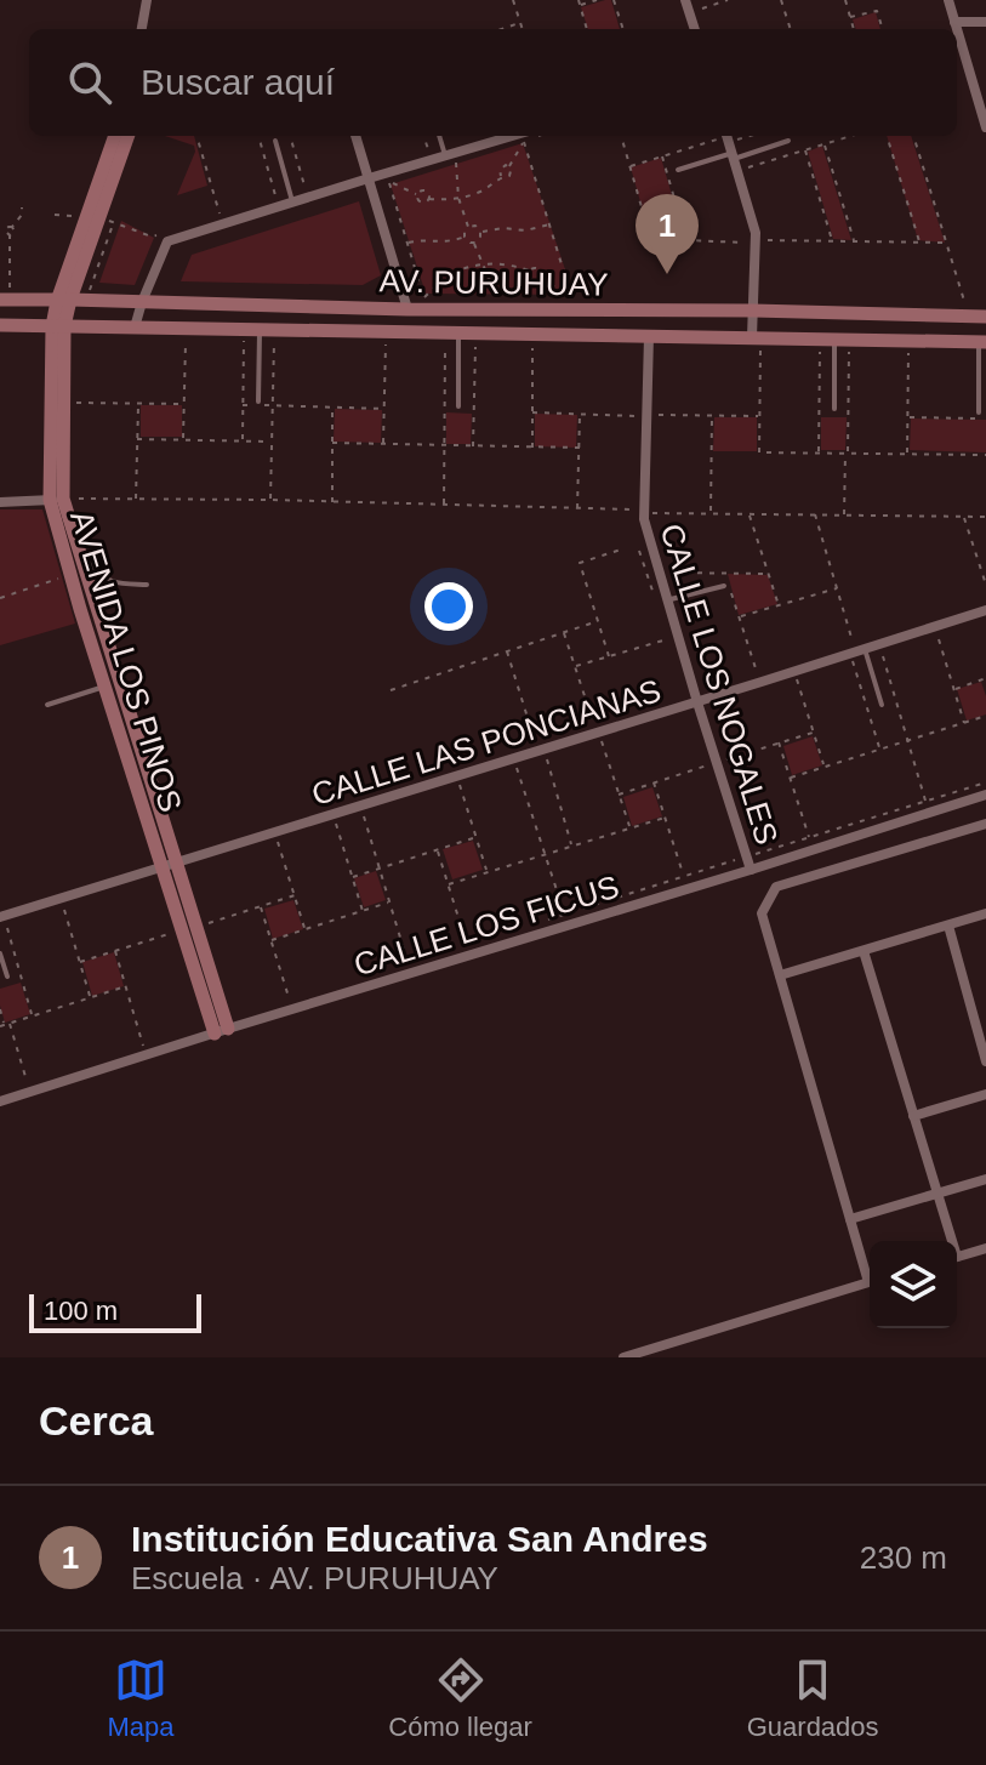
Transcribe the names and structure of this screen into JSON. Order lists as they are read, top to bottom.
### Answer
{
  "streets": {
    "main road": ["AV. PURUHUAY", "AVENIDA LOS PINOS"],
    "street": ["CALLE LOS NOGALES", "CALLE LAS PONCIANAS", "CALLE LOS FICUS"]
  },
  "crossings": [
    ["AV. PURUHUAY", "AVENIDA LOS PINOS"],
    ["AV. PURUHUAY", "CALLE LOS NOGALES"],
    ["AVENIDA LOS PINOS", "CALLE LAS PONCIANAS"],
    ["AVENIDA LOS PINOS", "CALLE LOS FICUS"],
    ["CALLE LOS NOGALES", "CALLE LAS PONCIANAS"],
    ["CALLE LOS NOGALES", "CALLE LOS FICUS"]
  ],
  "scale_bar": "100 m",
  "page": {
    "search": "Buscar aquí",
    "pins": "1",
    "scale": "100 m",
    "heading": "Cerca",
    "list": [
      {
        "mark": "1",
        "name": "Institución Educativa San Andres",
        "note": "Escuela · AV. PURUHUAY",
        "value": "230 m"
      }
    ],
    "nav": ["Mapa", "Cómo llegar", "Guardados"]
  }
}
